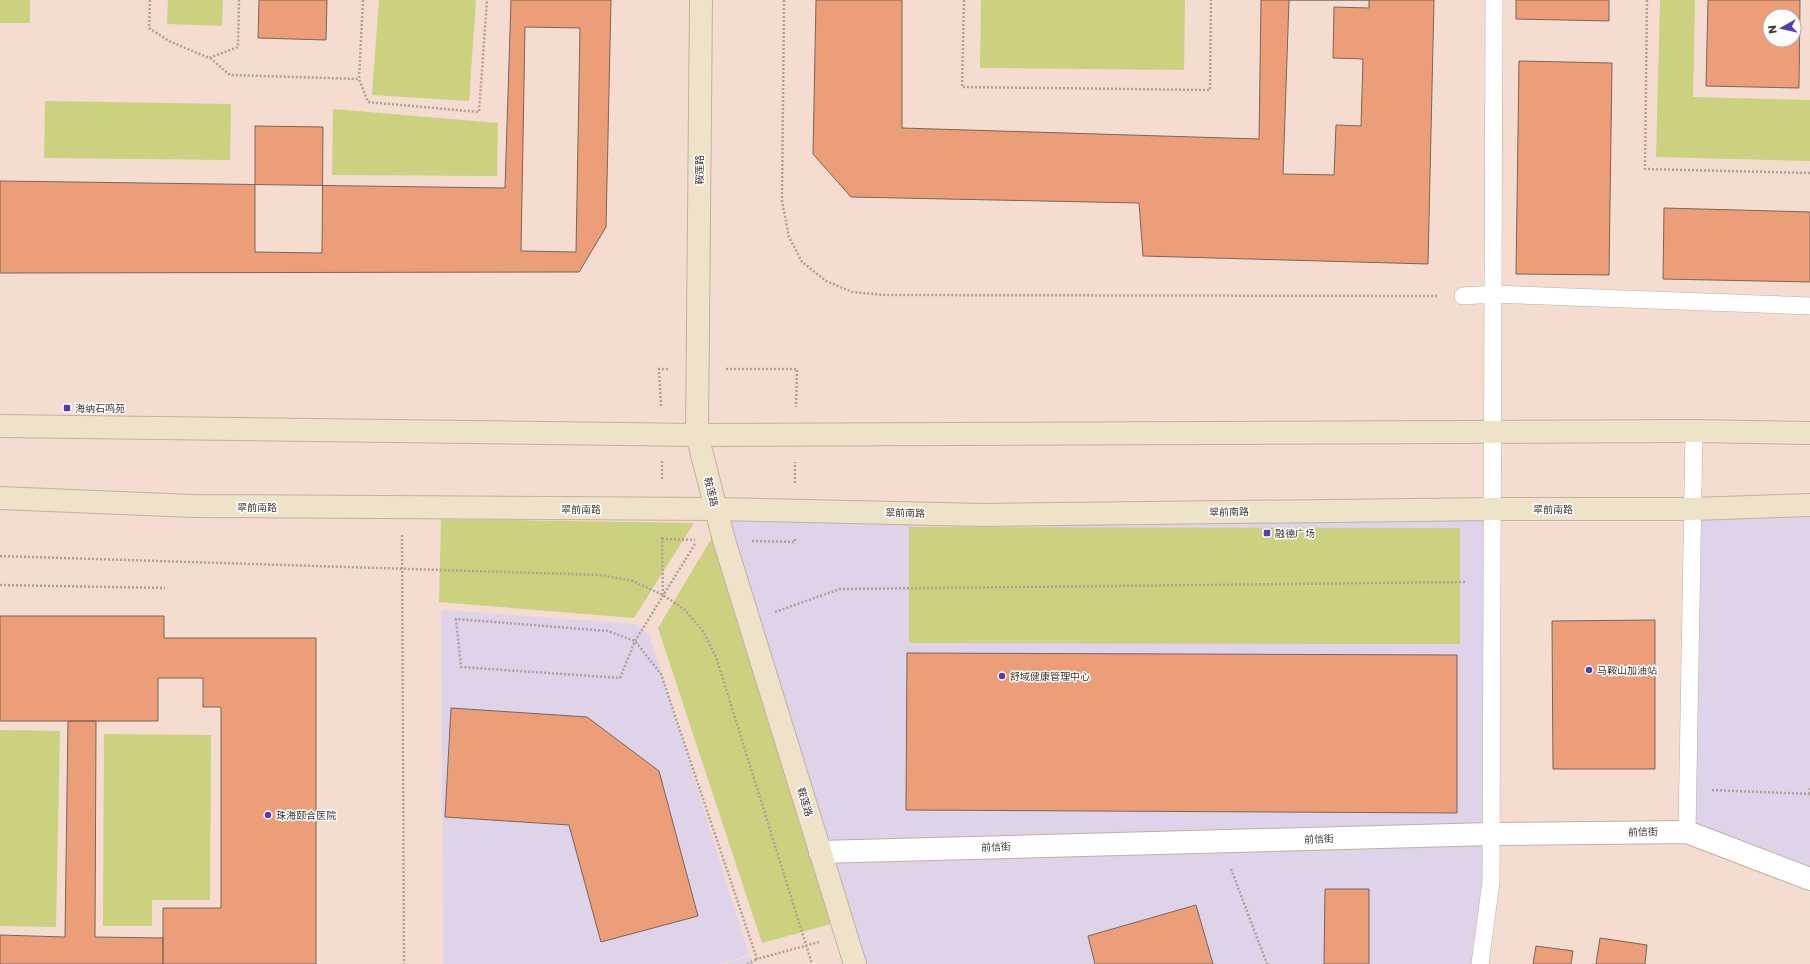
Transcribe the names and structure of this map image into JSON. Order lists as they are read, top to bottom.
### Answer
{
  "streets": {
    "main road": ["鞍莲路", "翠前南路"],
    "street": ["前信街"]
  },
  "crossings": [
    ["鞍莲路", "翠前南路"],
    ["鞍莲路", "前信街"]
  ],
  "places": {
    "transit": ["海纳石鸣苑", "融德广场"],
    "other": ["马鞍山加油站", "舒域健康管理中心", "珠海颐合医院"]
  },
  "north": "left"
}
